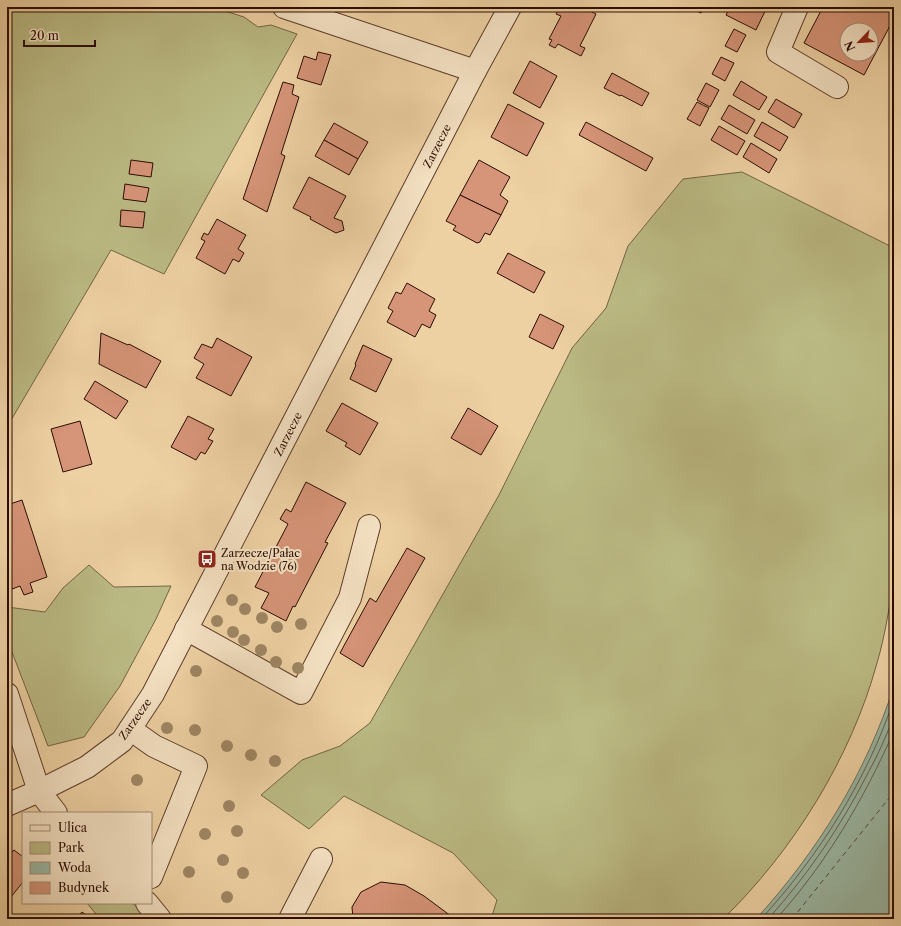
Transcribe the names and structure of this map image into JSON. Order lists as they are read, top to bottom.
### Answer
{
  "streets": {
    "street": ["Zarzecze"]
  },
  "places": {
    "bus stop": ["Zarzecze/Pałac na Wodzie (76)"]
  },
  "legend": [
    "Ulica",
    "Park",
    "Woda",
    "Budynek"
  ],
  "scale_bar": "20 m",
  "north": "bottom left"
}
